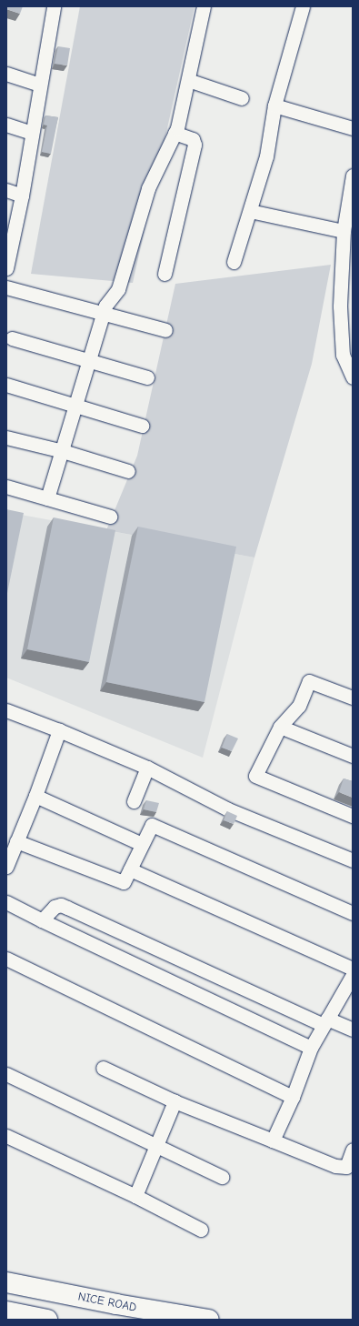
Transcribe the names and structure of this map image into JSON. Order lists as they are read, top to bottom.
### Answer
{
  "streets": {
    "highway": ["NICE ROAD"]
  }
}
